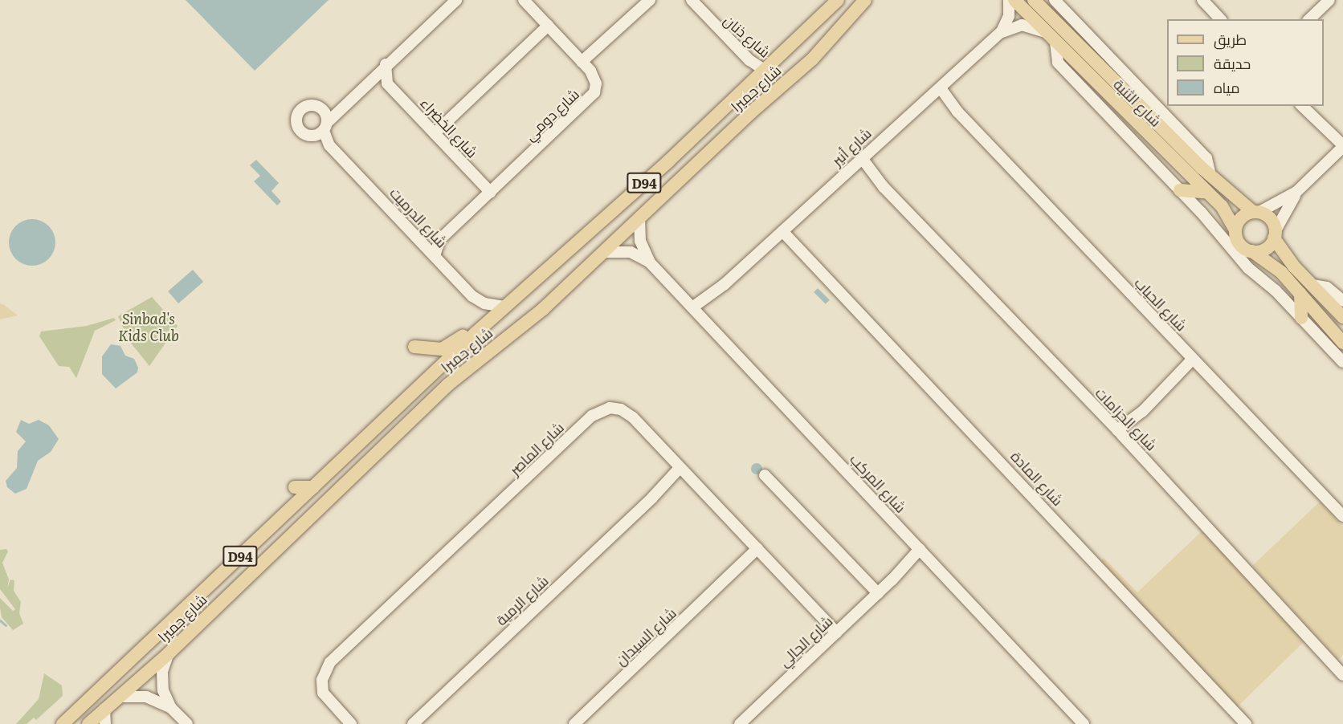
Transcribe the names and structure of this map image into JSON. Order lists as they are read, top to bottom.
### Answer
{
  "streets": {
    "main road": ["شارع جميرا", "شارع الثنية", "D94"],
    "street": [
      "شارع ذنان",
      "شارع دومي",
      "شارع الخضراء",
      "شارع أنير",
      "شارع الدرميت",
      "شارع الحياب",
      "شارع الحزامات",
      "شارع الماصر",
      "شارع المادة",
      "شارع المركب",
      "شارع الرمية",
      "شارع السيدان",
      "شارع الجالي"
    ]
  },
  "crossings": [
    ["شارع ذنان", "شارع جميرا"],
    ["شارع جميرا", "شارع الدرميت"],
    ["شارع جميرا", "شارع المركب"],
    ["شارع الثنية", "شارع أنير"],
    ["شارع دومي", "شارع الخضراء"],
    ["شارع دومي", "شارع الدرميت"],
    ["شارع أنير", "شارع الحياب"],
    ["شارع أنير", "شارع الحزامات"],
    ["شارع أنير", "شارع المادة"],
    ["شارع أنير", "شارع المركب"],
    ["شارع الماصر", "شارع الرمية"],
    ["شارع الماصر", "شارع السيدان"],
    ["شارع الماصر", "شارع الجالي"],
    ["شارع المركب", "شارع الجالي"]
  ],
  "parks": ["Sinbad's Kids Club"],
  "legend": ["طريق", "حديقة", "مياه"]
}
